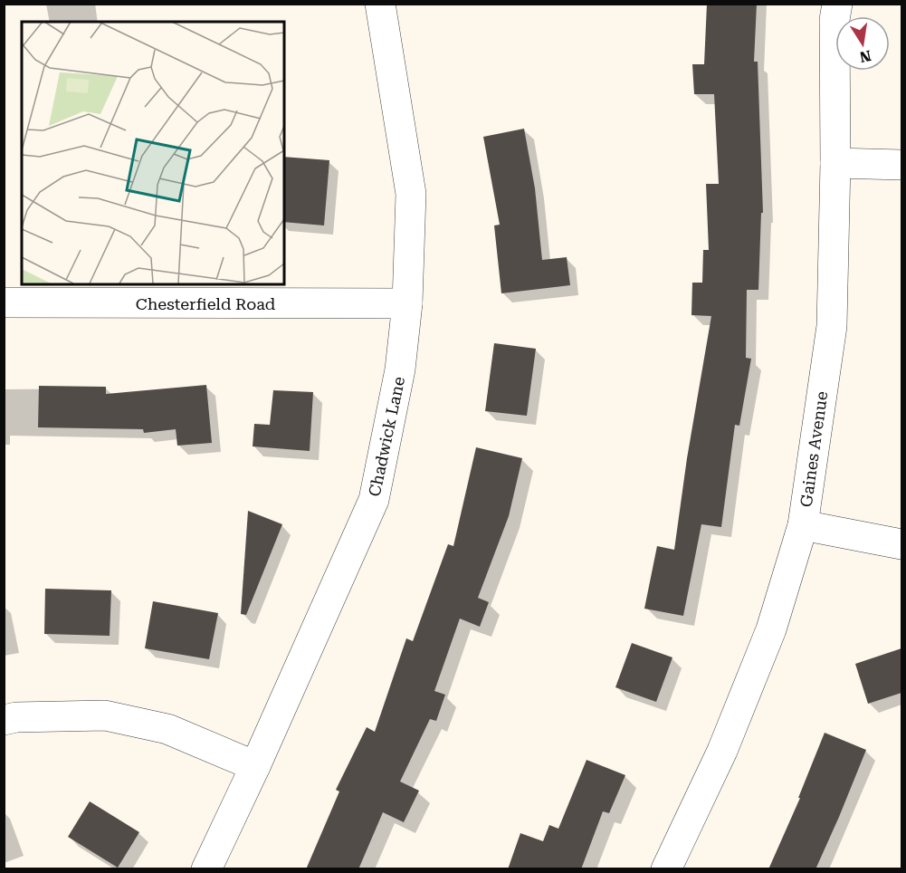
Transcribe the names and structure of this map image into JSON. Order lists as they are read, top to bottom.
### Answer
{
  "streets": {
    "street": ["Chesterfield Road", "Chadwick Lane", "Gaines Avenue"]
  },
  "crossings": [
    ["Chesterfield Road", "Chadwick Lane"]
  ],
  "north": "bottom"
}
